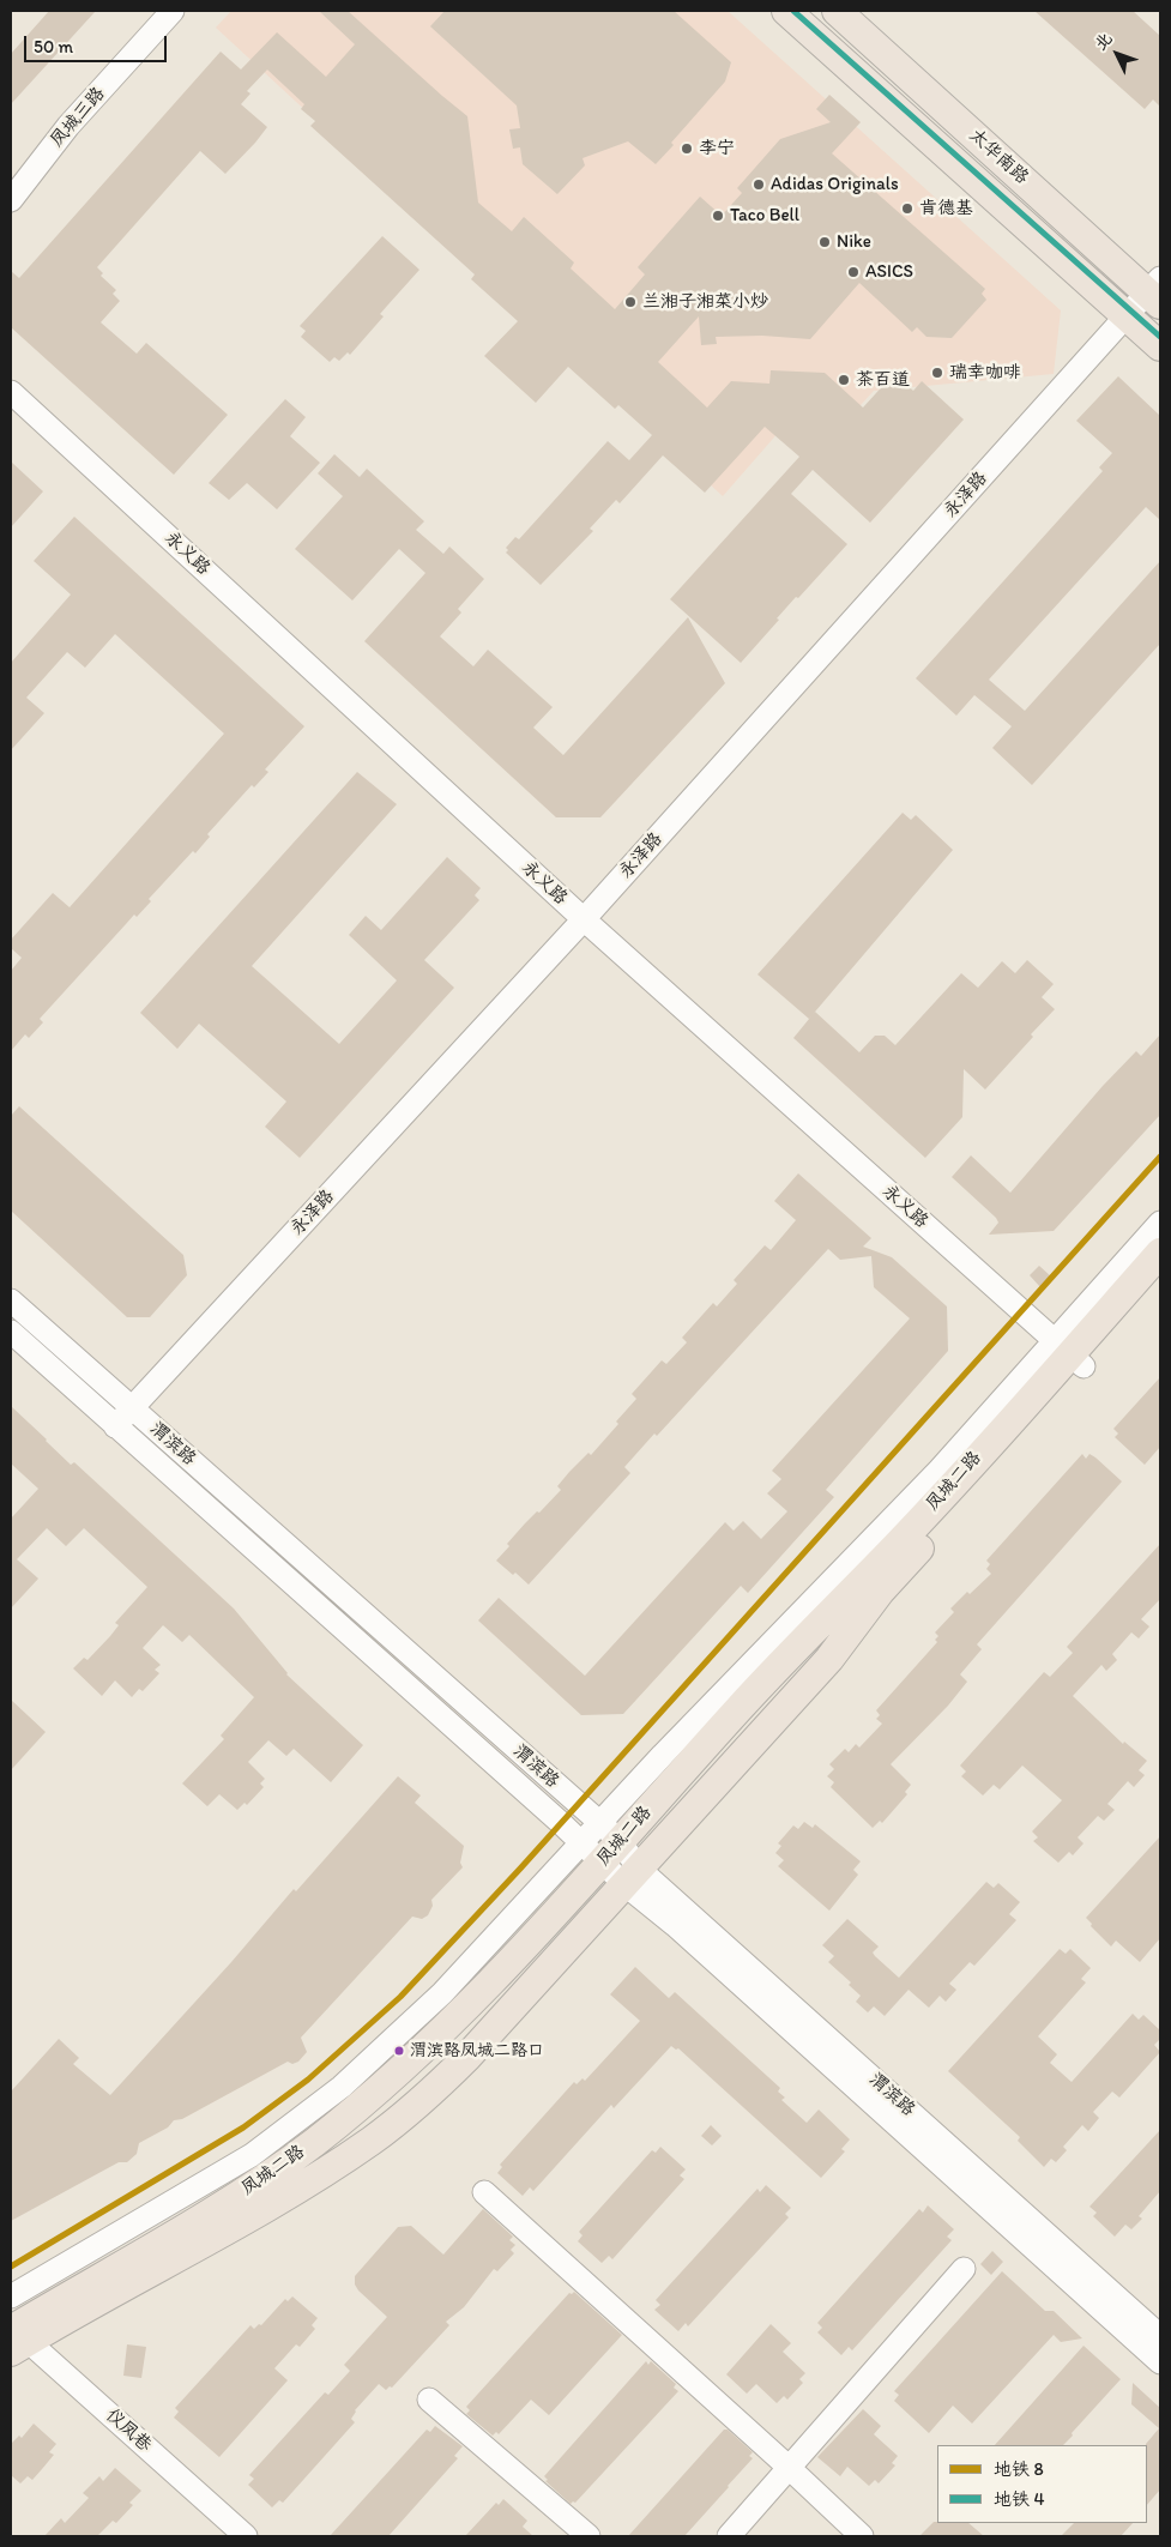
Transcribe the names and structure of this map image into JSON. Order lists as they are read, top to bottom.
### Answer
{
  "streets": {
    "main road": ["太华南路", "凤城二路"],
    "street": [
      "凤城三路",
      "永泽路",
      "永义路",
      "渭滨路",
      "仪凤巷"
    ]
  },
  "crossings": [
    ["太华南路", "永泽路"],
    ["永泽路", "永义路"],
    ["永泽路", "渭滨路"],
    ["永义路", "凤城二路"],
    ["渭滨路", "凤城二路"],
    ["凤城二路", "仪凤巷"]
  ],
  "places": [
    "李宁",
    "Adidas Originals",
    "肯德基",
    "Taco Bell",
    "Nike",
    "ASICS",
    "兰湘子湘菜小炒",
    "瑞幸咖啡",
    "茶百道",
    "渭滨路凤城二路口"
  ],
  "lines": ["metro line 4", "metro line 8"],
  "legend": ["地铁 8", "地铁 4"],
  "scale_bar": "50 m",
  "north": "top left"
}
